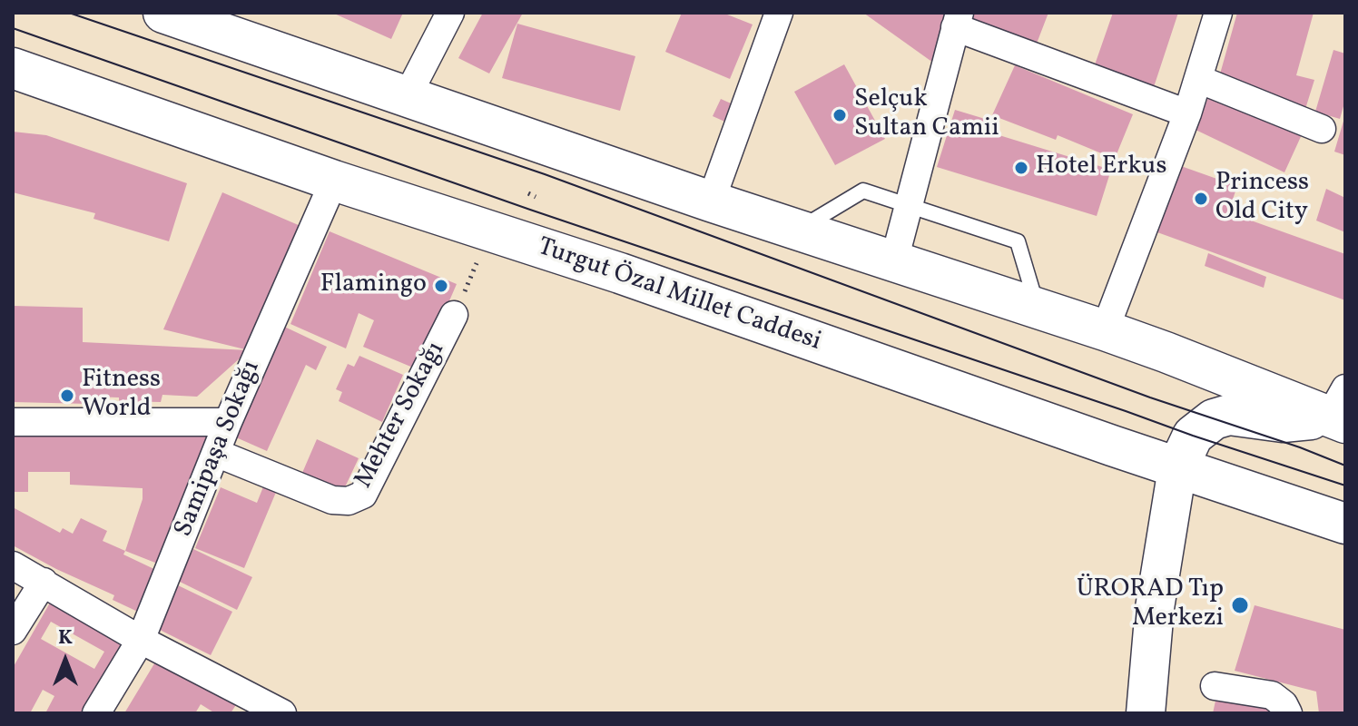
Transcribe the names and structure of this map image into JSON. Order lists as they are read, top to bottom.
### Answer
{
  "streets": {
    "main road": ["Turgut Özal Millet Caddesi"],
    "street": ["Mehter Sokağı", "Samipaşa Sokağı"]
  },
  "crossings": [
    ["Turgut Özal Millet Caddesi", "Samipaşa Sokağı"],
    ["Mehter Sokağı", "Samipaşa Sokağı"]
  ],
  "places": [
    "Selçuk Sultan Camii",
    "Hotel Erkus",
    "Princess Old City",
    "Flamingo",
    "Fitness World",
    "ÜRORAD Tıp Merkezi"
  ],
  "north": "top"
}
